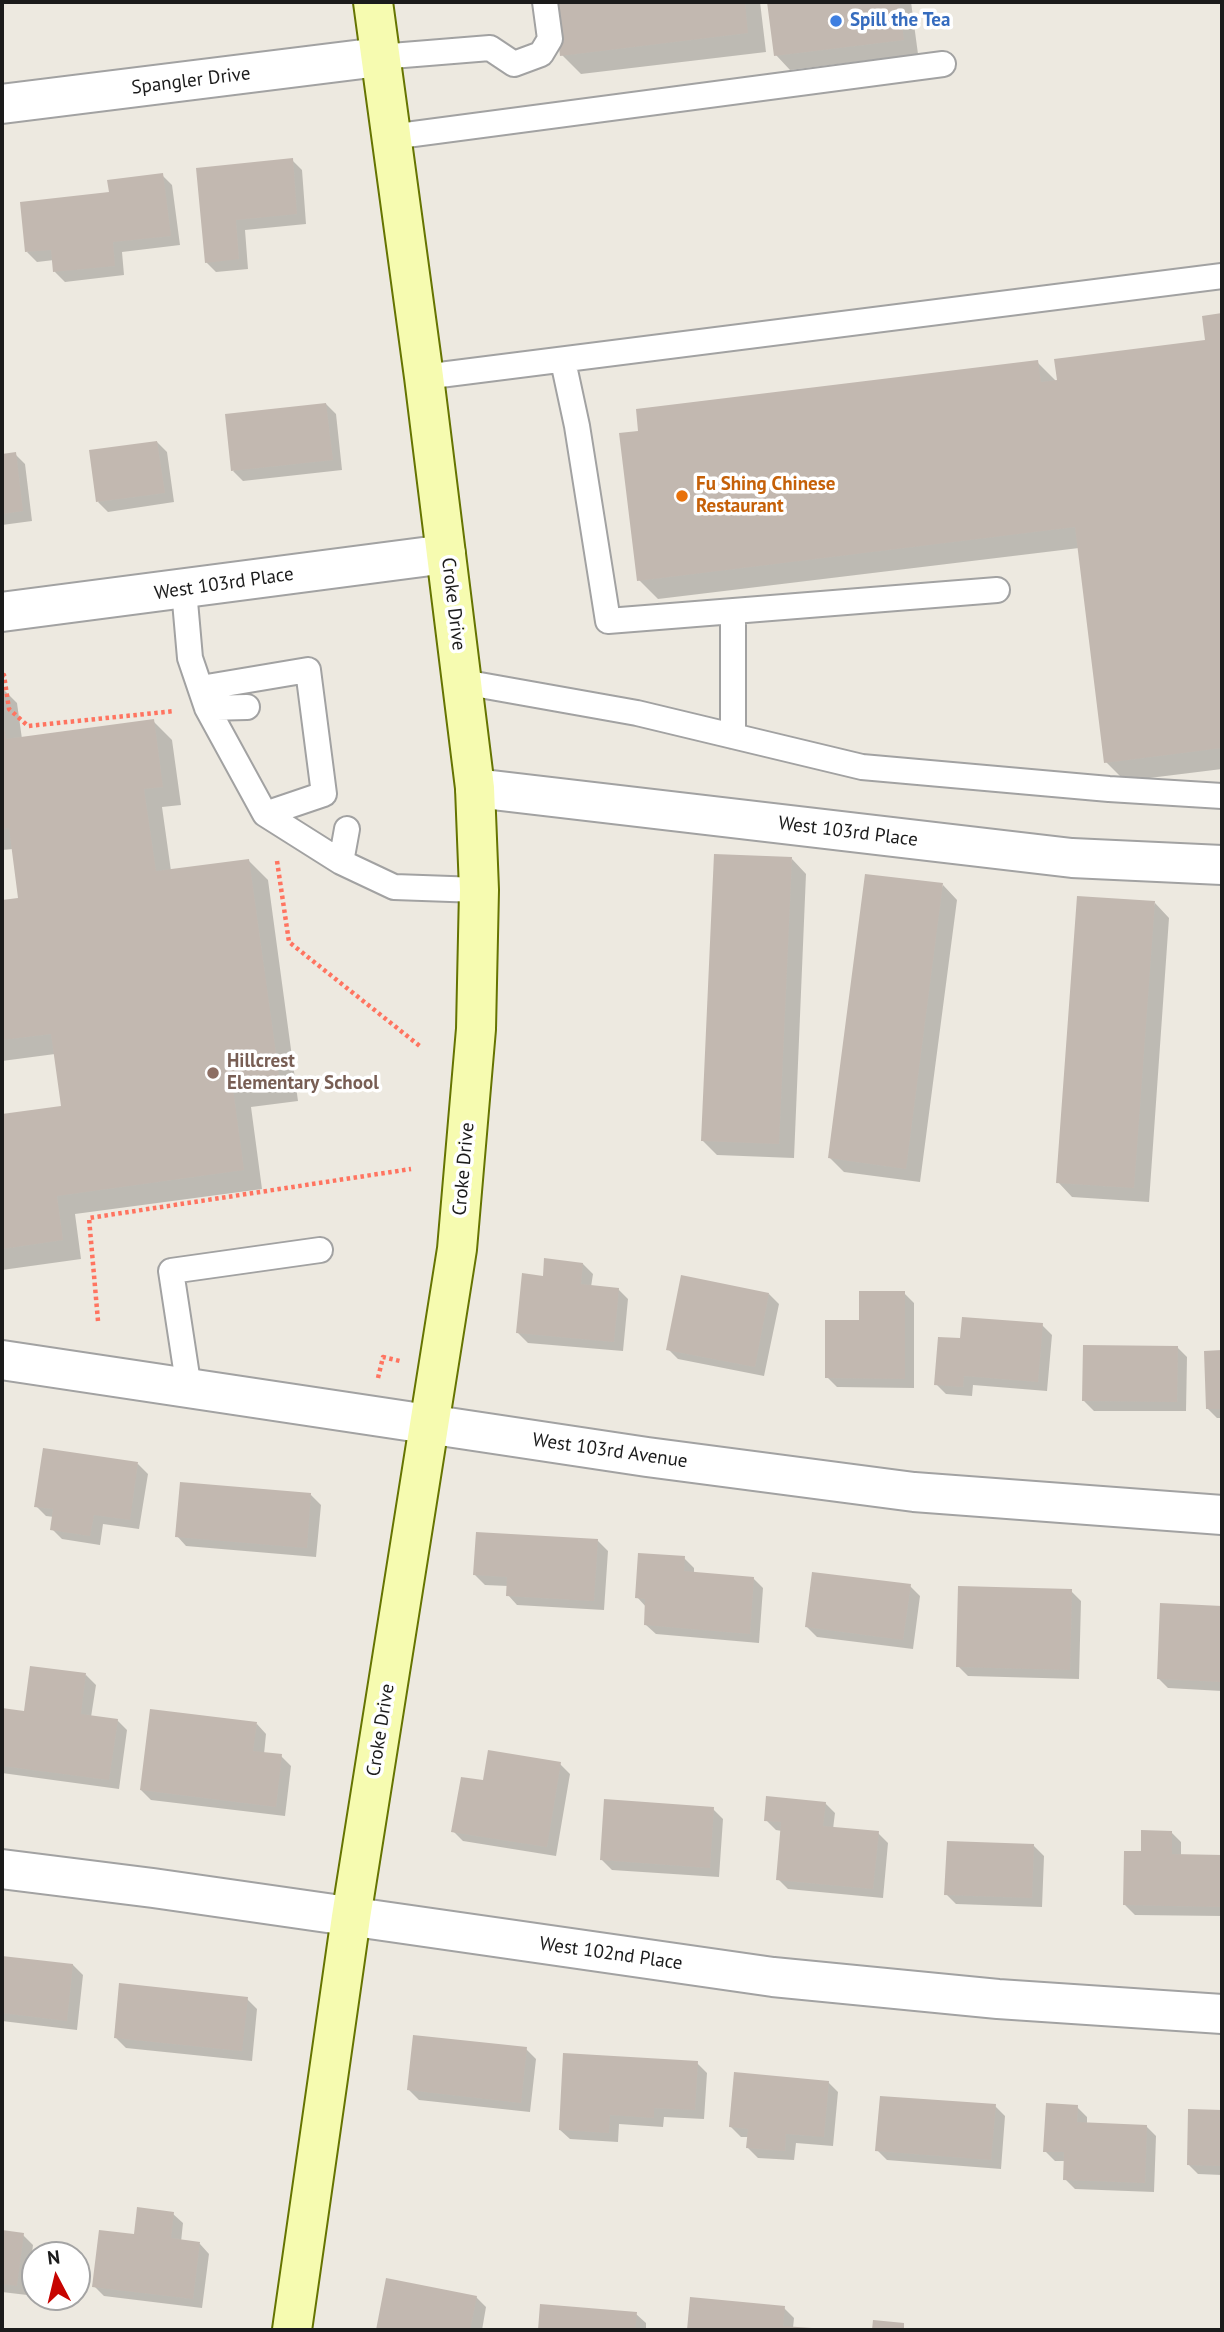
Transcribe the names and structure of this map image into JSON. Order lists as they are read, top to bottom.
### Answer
{
  "streets": {
    "street": [
      "Spangler Drive",
      "West 103rd Place",
      "Croke Drive",
      "West 103rd Avenue",
      "West 102nd Place"
    ]
  },
  "crossings": [
    ["Spangler Drive", "Croke Drive"],
    ["West 103rd Place", "Croke Drive"],
    ["Croke Drive", "West 103rd Avenue"],
    ["Croke Drive", "West 102nd Place"]
  ],
  "places": ["Spill the Tea", "Fu Shing Chinese Restaurant", "Hillcrest Elementary School"],
  "north": "top"
}
